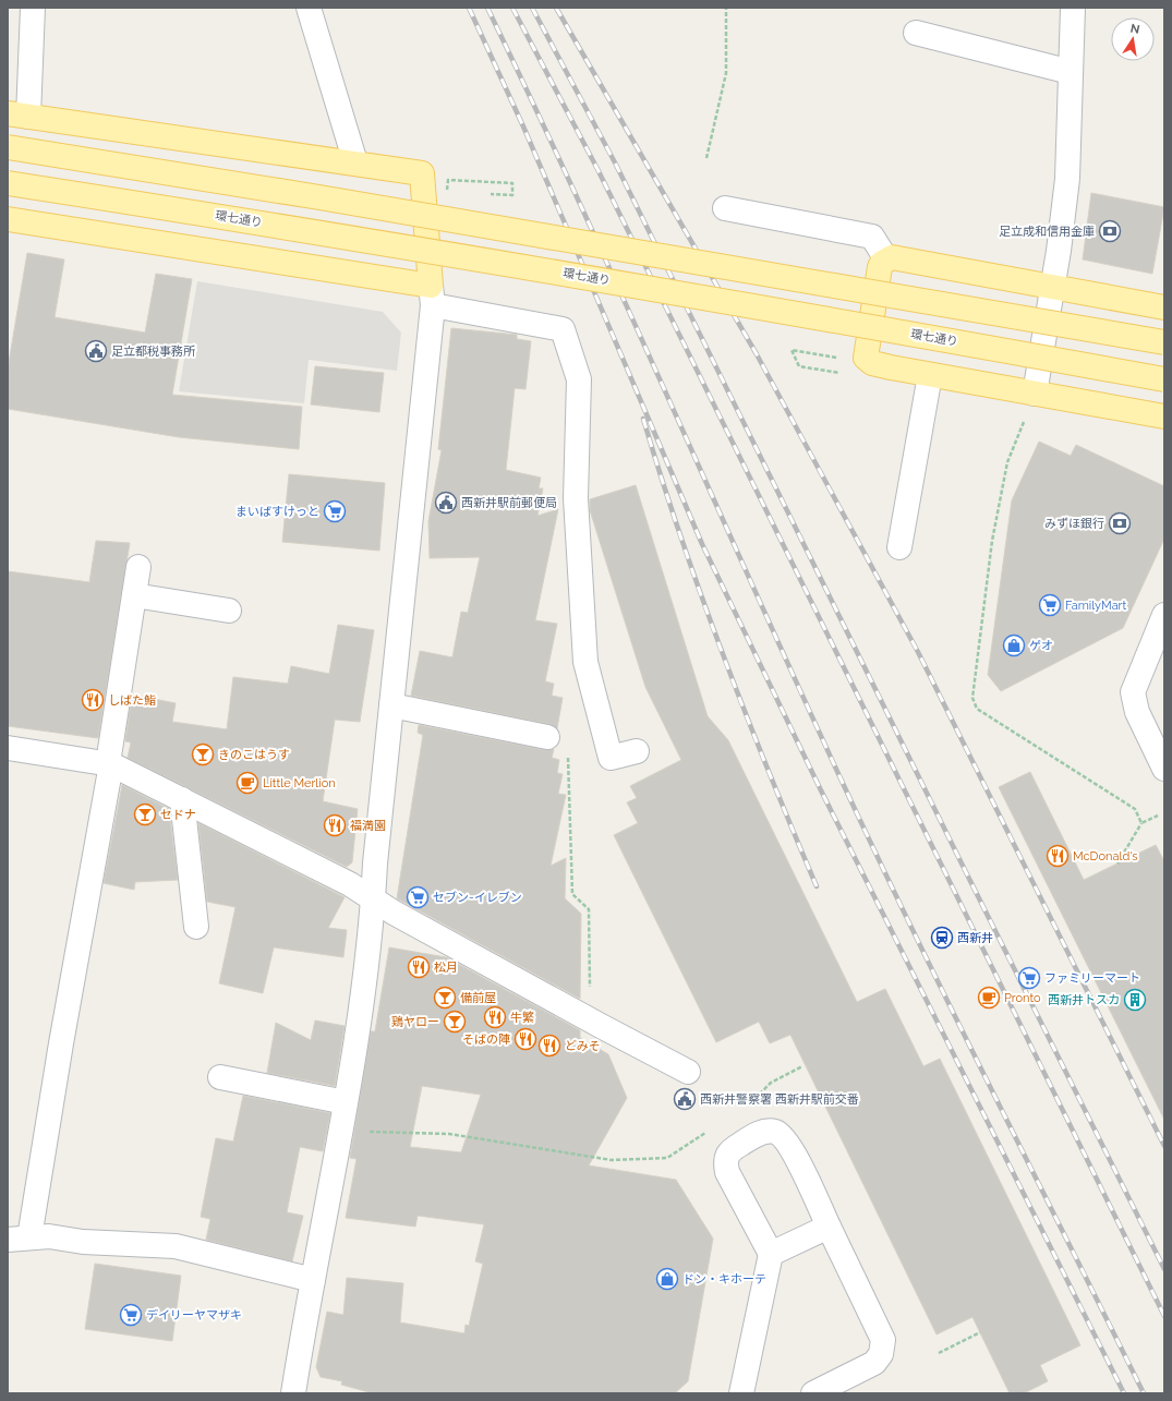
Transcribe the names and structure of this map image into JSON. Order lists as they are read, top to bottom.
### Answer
{
  "streets": {
    "main road": ["環七通り"]
  },
  "places": {
    "bank": ["足立成和信用金庫", "みずほ銀行"],
    "public building": ["足立都税事務所", "西新井駅前郵便局", "西新井警察署 西新井駅前交番"],
    "supermarket": [
      "まいばすけっと",
      "FamilyMart",
      "セブン-イレブン",
      "ファミリーマート",
      "デイリーヤマザキ"
    ],
    "shop": ["ゲオ", "ドン・キホーテ"],
    "restaurant": [
      "しばた鮨",
      "福満園",
      "McDonald's",
      "松月",
      "牛繁",
      "そばの陣",
      "どみそ"
    ],
    "bar": [
      "きのこはうす",
      "セドナ",
      "備前屋",
      "鶏ヤロー"
    ],
    "cafe": ["Little Merlion", "Pronto"],
    "station": ["西新井"],
    "building": ["西新井トスカ"]
  },
  "north": "top"
}
